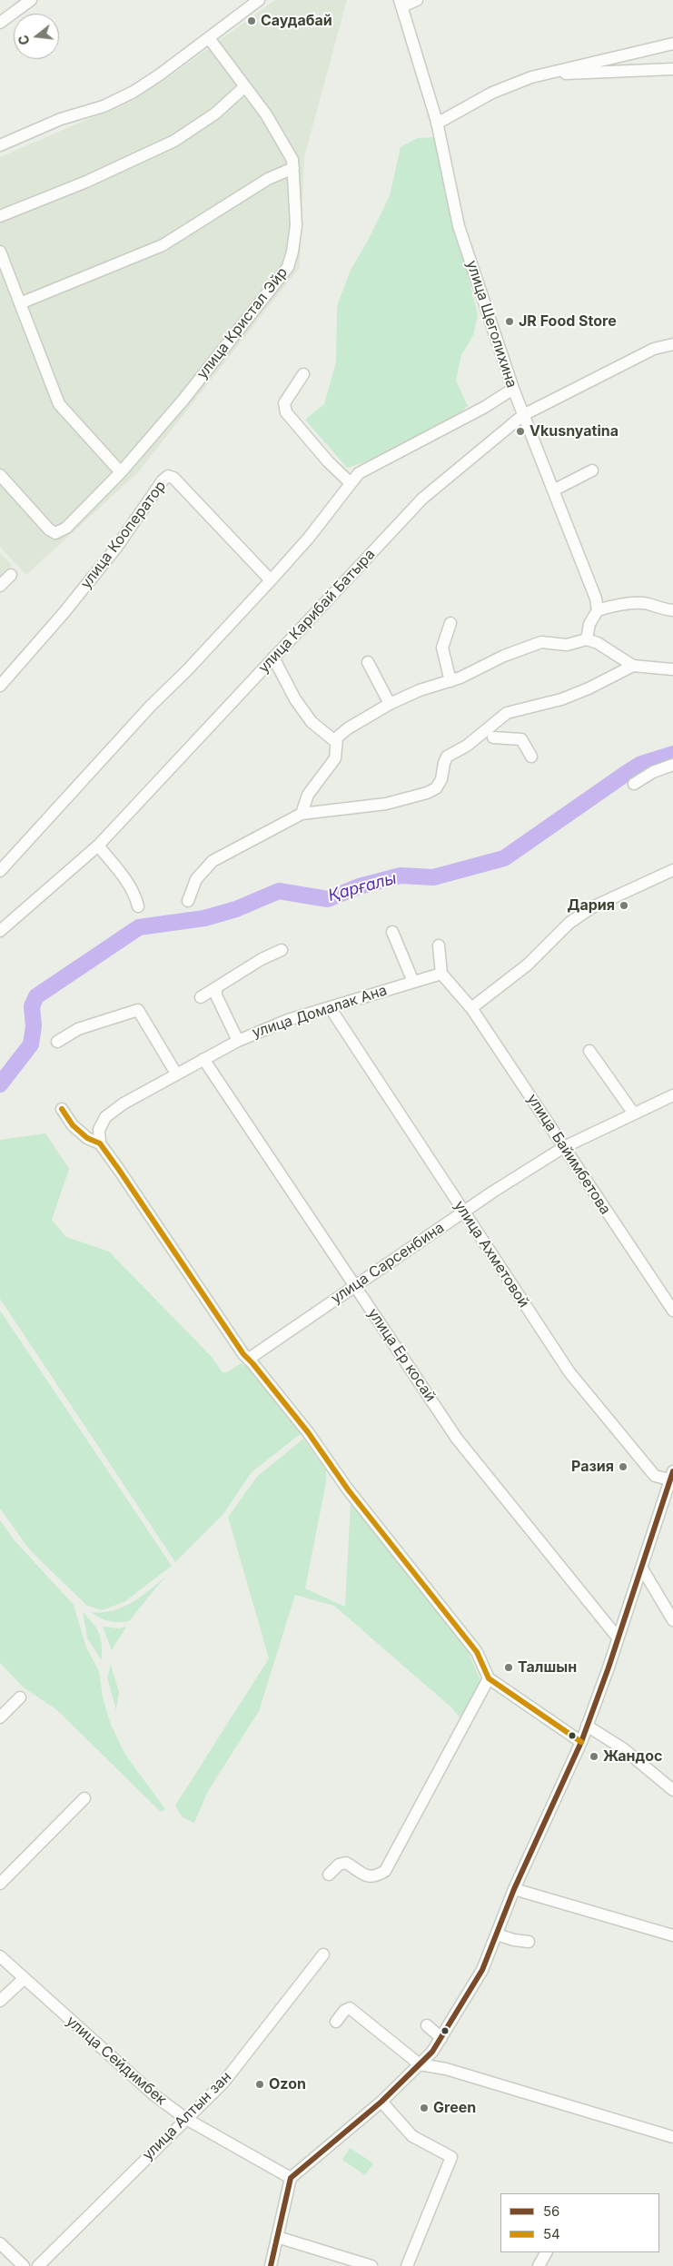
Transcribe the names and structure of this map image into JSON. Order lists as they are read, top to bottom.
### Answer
{
  "streets": {
    "street": [
      "улица Кристал Эйр",
      "улица Щеголихина",
      "улица Кооператор",
      "улица Карибай Батыра",
      "улица Домалак Ана",
      "улица Байимбетова",
      "улица Ахметовой",
      "улица Сарсенбина",
      "улица Ер косай",
      "улица Сейдимбек",
      "улица Алтын зан"
    ]
  },
  "crossings": [
    ["улица Щеголихина", "улица Карибай Батыра"],
    ["улица Домалак Ана", "улица Байимбетова"],
    ["улица Домалак Ана", "улица Ахметовой"],
    ["улица Домалак Ана", "улица Ер косай"],
    ["улица Байимбетова", "улица Сарсенбина"],
    ["улица Ахметовой", "улица Сарсенбина"],
    ["улица Сарсенбина", "улица Ер косай"],
    ["улица Сейдимбек", "улица Алтын зан"]
  ],
  "water": ["Қарғалы"],
  "places": [
    "Саудабай",
    "JR Food Store",
    "Vkusnyatina",
    "Дария",
    "Разия",
    "Талшын",
    "Жандос",
    "Ozon",
    "Green"
  ],
  "lines": ["transit line 54", "transit line 56"],
  "legend": ["56", "54"],
  "north": "left"
}
